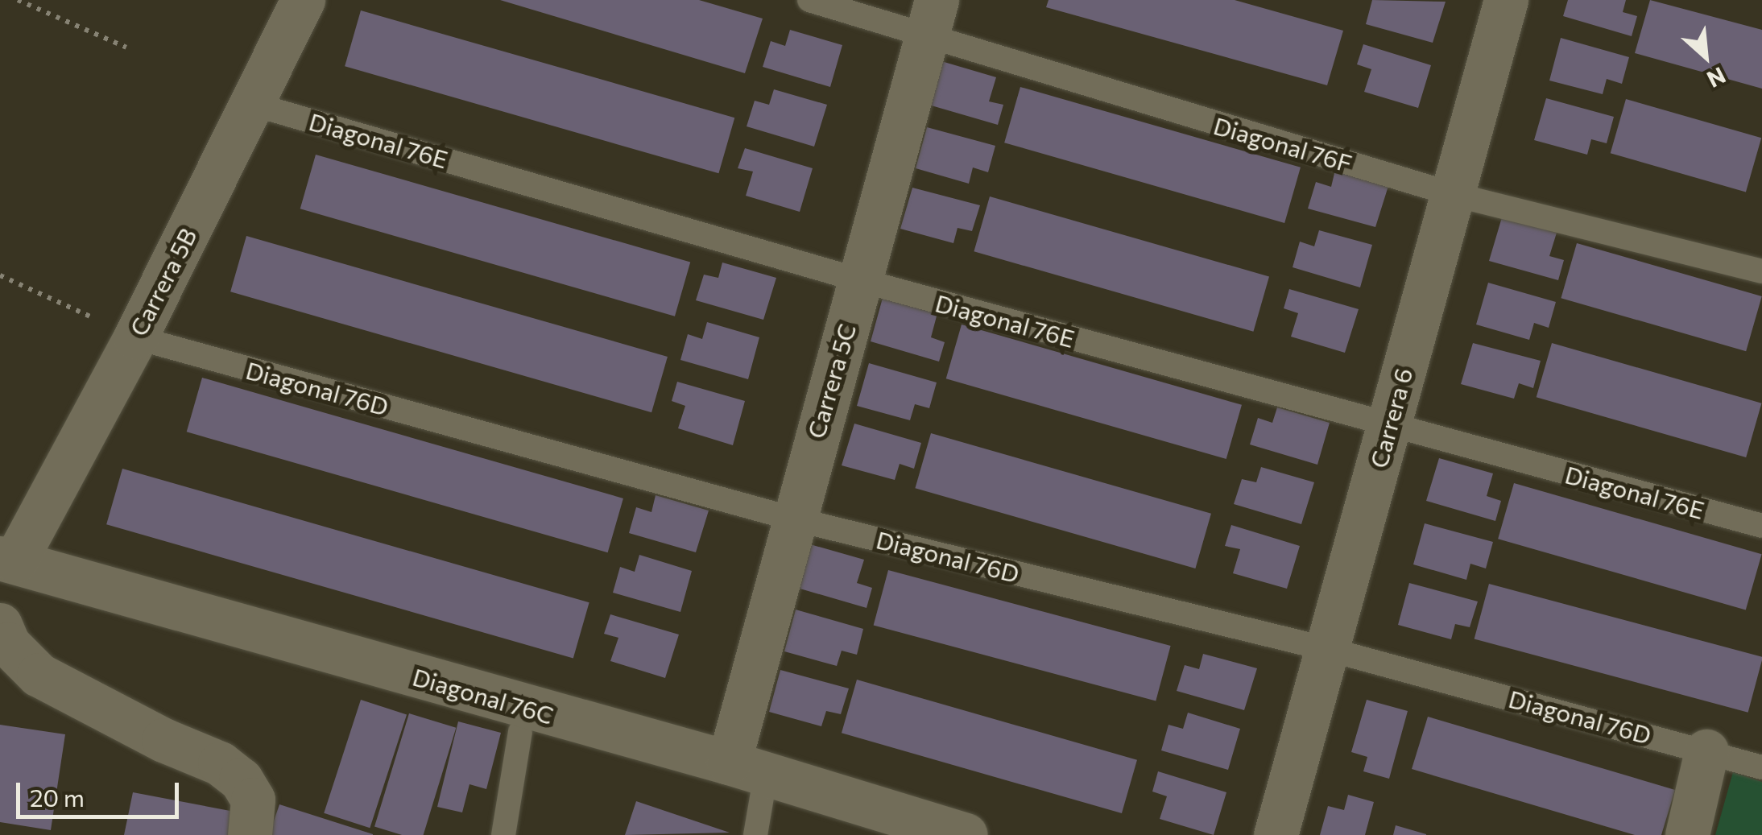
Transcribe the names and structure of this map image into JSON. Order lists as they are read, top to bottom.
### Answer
{
  "streets": {
    "street": [
      "Carrera 5B",
      "Carrera 5C",
      "Carrera 6",
      "Diagonal 76C"
    ],
    "lane": ["Diagonal 76E", "Diagonal 76F", "Diagonal 76D"]
  },
  "crossings": [
    ["Diagonal 76E", "Carrera 5B"],
    ["Diagonal 76E", "Carrera 5C"],
    ["Diagonal 76E", "Carrera 6"],
    ["Diagonal 76F", "Carrera 5C"],
    ["Diagonal 76F", "Carrera 6"],
    ["Carrera 5B", "Diagonal 76D"],
    ["Carrera 5B", "Diagonal 76C"],
    ["Carrera 5C", "Diagonal 76D"],
    ["Carrera 5C", "Diagonal 76C"],
    ["Diagonal 76D", "Carrera 6"]
  ],
  "scale_bar": "20 m",
  "north": "bottom right"
}
